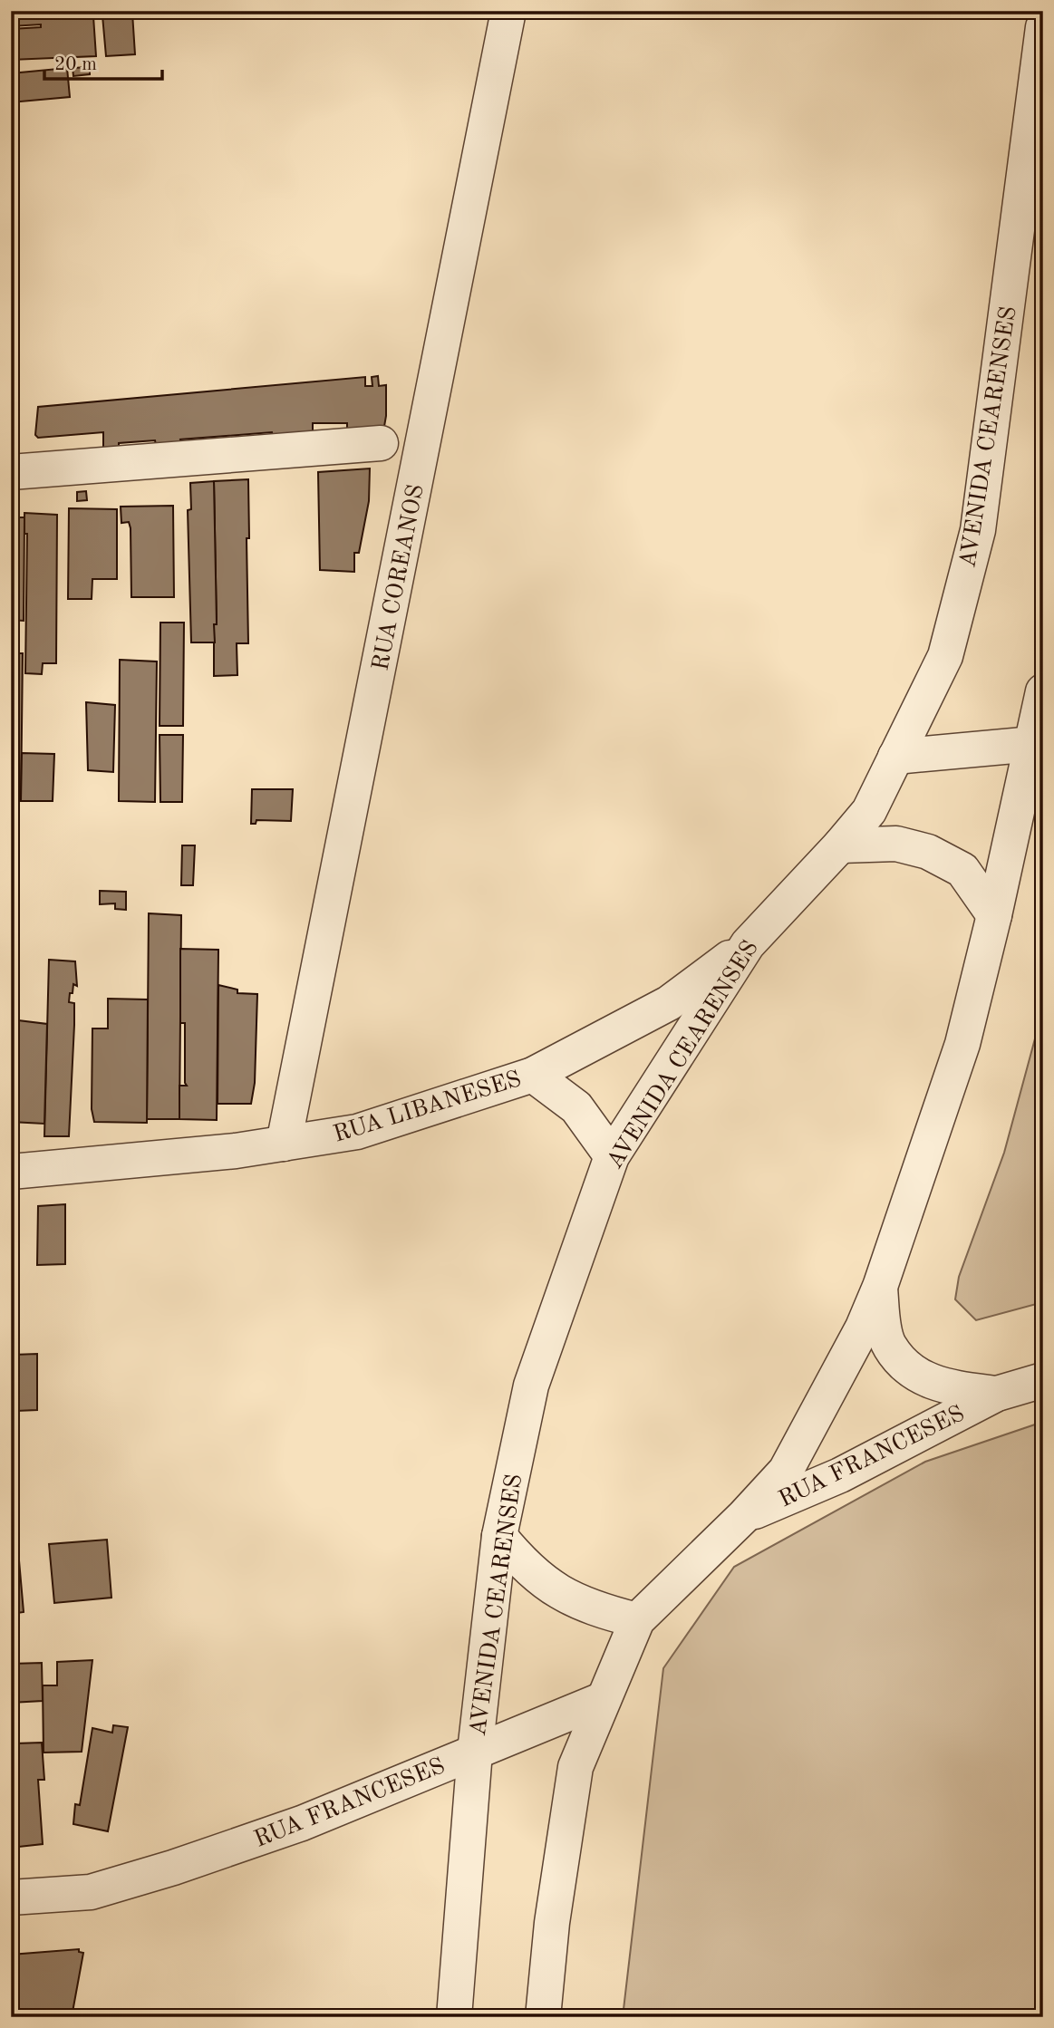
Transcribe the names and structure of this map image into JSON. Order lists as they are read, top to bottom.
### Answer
{
  "streets": {
    "street": [
      "AVENIDA CEARENSES",
      "RUA COREANOS",
      "RUA LIBANESES",
      "RUA FRANCESES"
    ]
  },
  "crossings": [
    ["AVENIDA CEARENSES", "RUA LIBANESES"],
    ["AVENIDA CEARENSES", "RUA FRANCESES"],
    ["RUA COREANOS", "RUA LIBANESES"]
  ],
  "scale_bar": "20 m"
}
